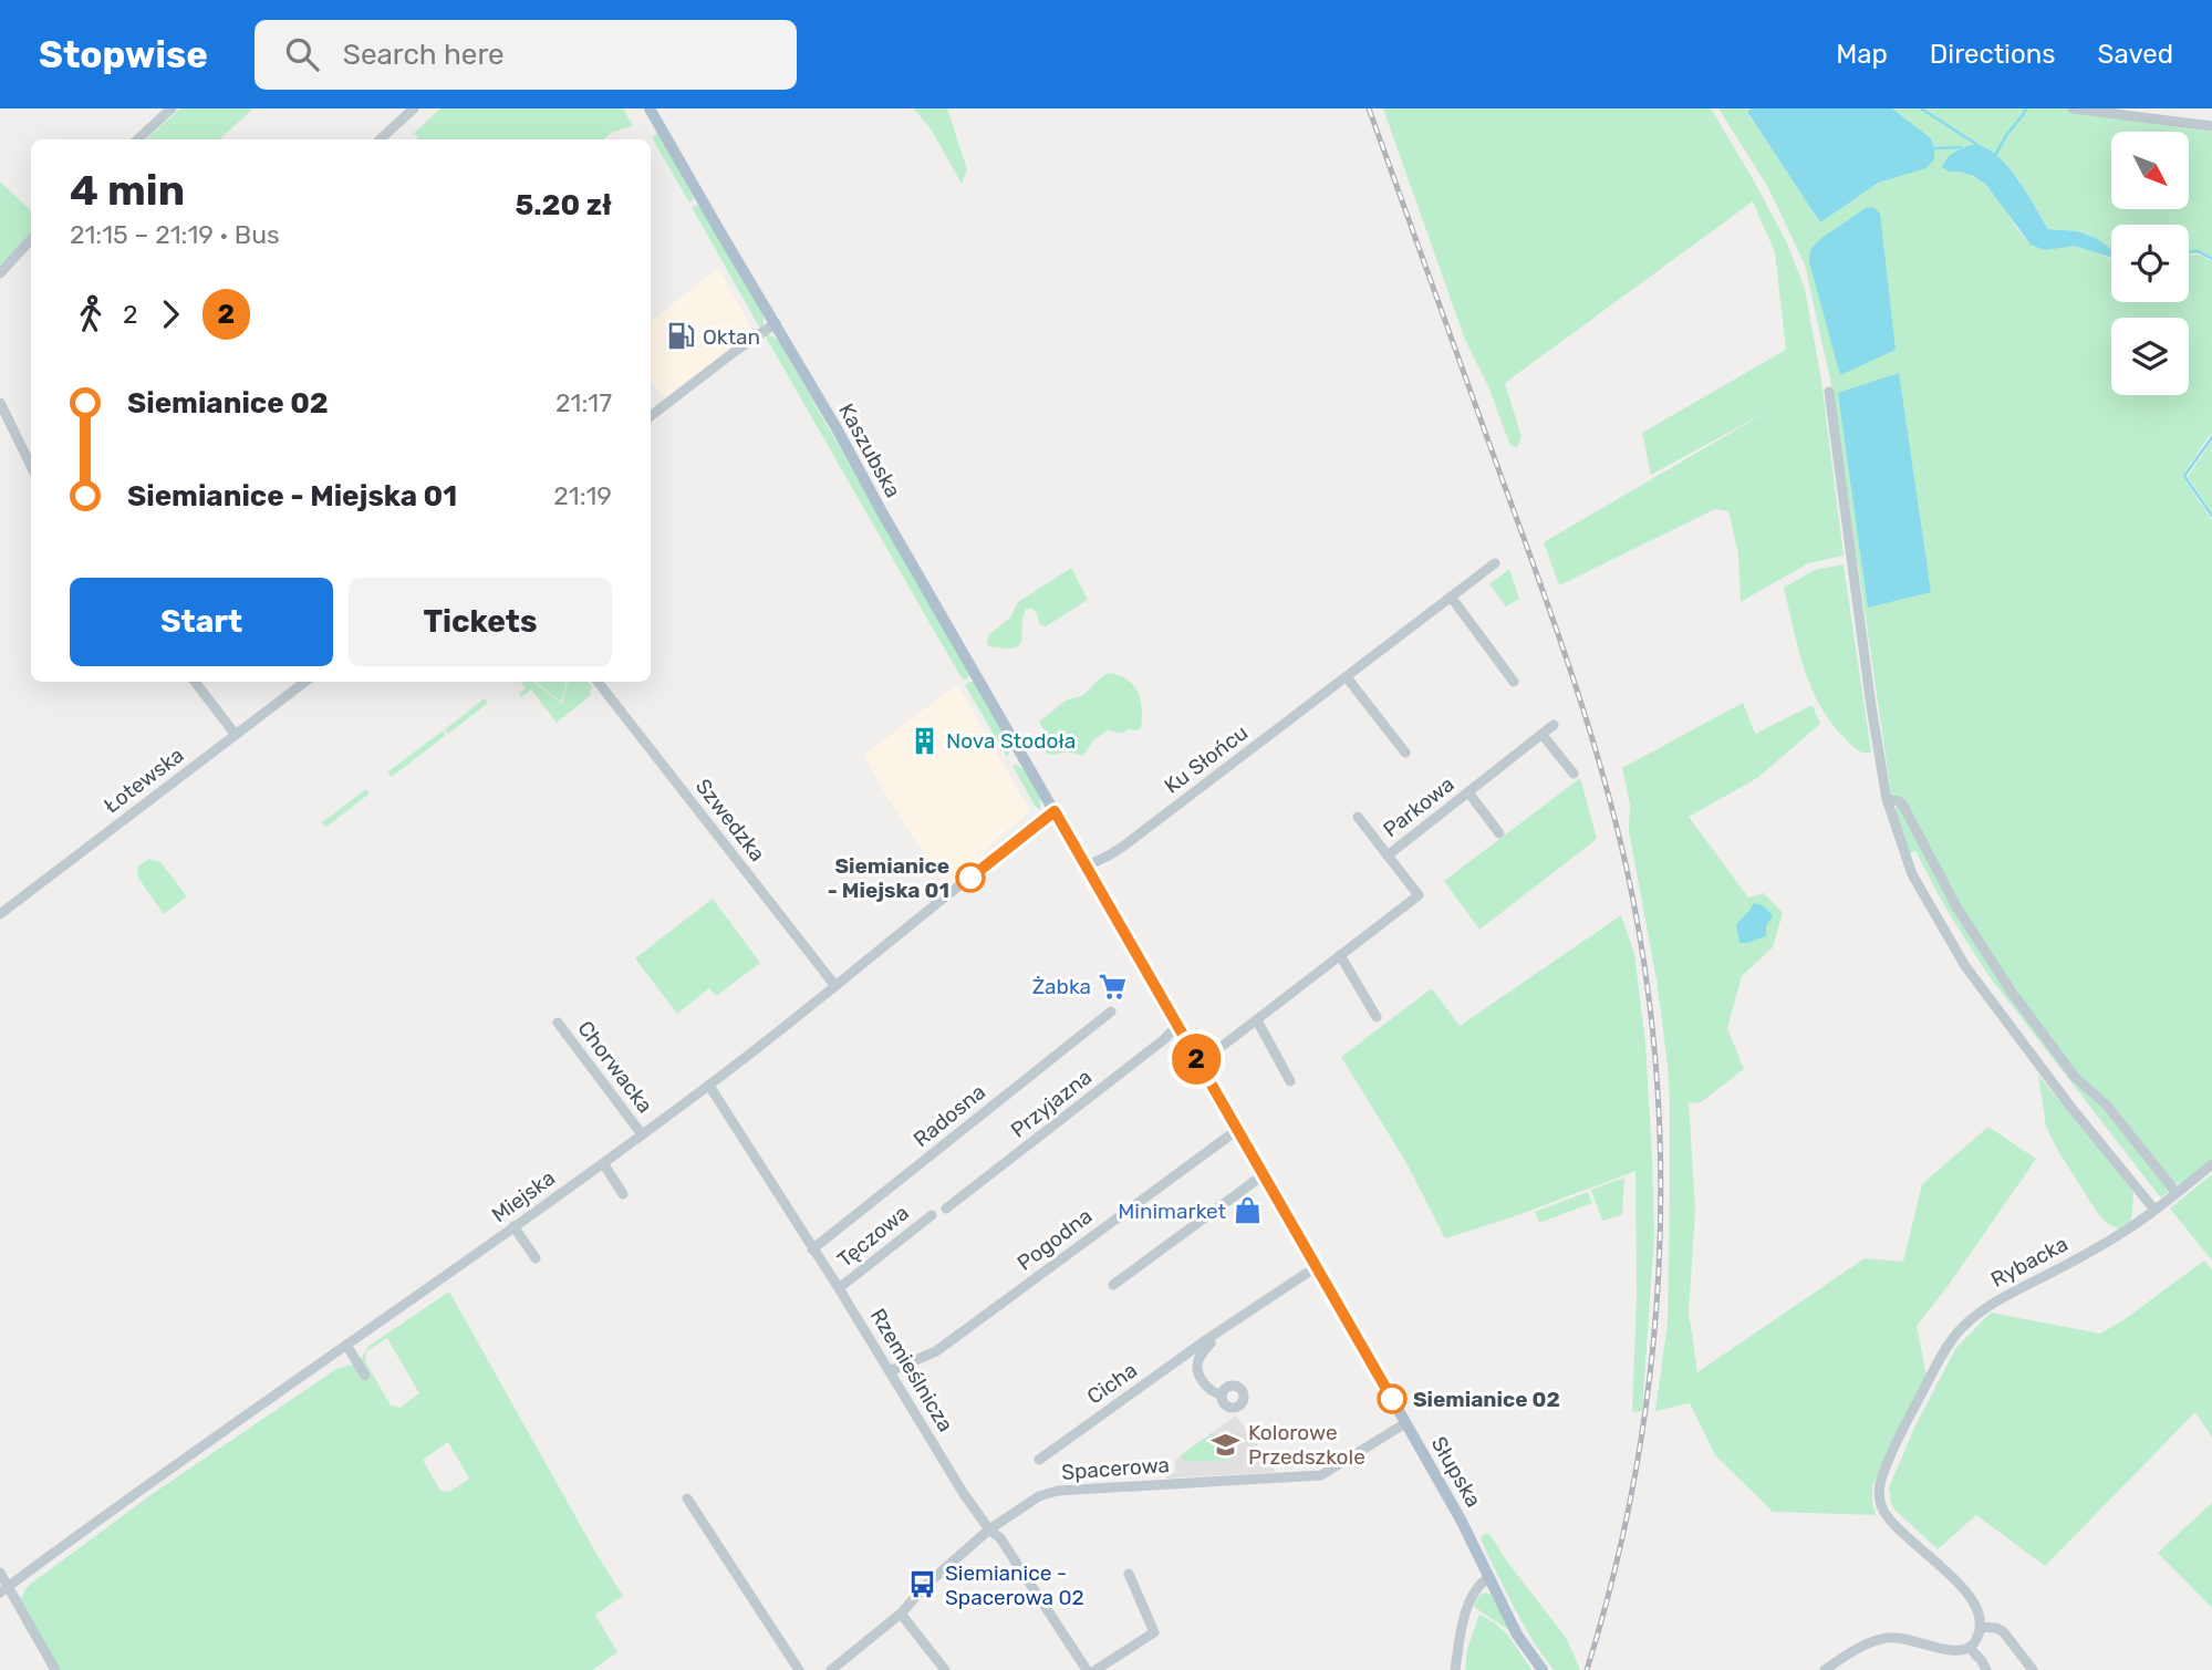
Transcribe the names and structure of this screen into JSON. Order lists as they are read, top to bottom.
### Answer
{
  "streets": {
    "main road": ["Kaszubska", "Słupska"],
    "street": [
      "Ku Słońcu",
      "Łotewska",
      "Parkowa",
      "Szwedzka",
      "Chorwacka",
      "Przyjazna",
      "Radosna",
      "Miejska",
      "Tęczowa",
      "Pogodna",
      "Rybacka",
      "Rzemieślnicza",
      "Cicha",
      "Spacerowa"
    ]
  },
  "crossings": [
    ["Kaszubska", "Miejska"],
    ["Kaszubska", "Słupska"],
    ["Ku Słońcu", "Słupska"],
    ["Parkowa", "Słupska"],
    ["Szwedzka", "Miejska"],
    ["Chorwacka", "Miejska"],
    ["Przyjazna", "Słupska"],
    ["Radosna", "Rzemieślnicza"],
    ["Miejska", "Rzemieślnicza"],
    ["Miejska", "Słupska"],
    ["Tęczowa", "Rzemieślnicza"],
    ["Pogodna", "Rzemieślnicza"],
    ["Pogodna", "Słupska"],
    ["Rzemieślnicza", "Spacerowa"],
    ["Cicha", "Słupska"],
    ["Spacerowa", "Słupska"]
  ],
  "places": {
    "fuel station": ["Oktan"],
    "building": ["Nova Stodoła"],
    "other": ["Siemianice - Miejska 01", "Siemianice 02"],
    "supermarket": ["Żabka"],
    "shop": ["Minimarket"],
    "school or university": ["Kolorowe Przedszkole"],
    "bus stop": ["Siemianice - Spacerowa 02"]
  },
  "lines": ["bus line 2"],
  "north": "bottom right",
  "page": {
    "header": "Stopwise",
    "search": "Search here",
    "nav": ["Map", "Directions", "Saved"],
    "on_map": "2",
    "heading": ["4 min", "21:15 – 21:19 · Bus", "5.20 zł"],
    "legs": ["2", "2"],
    "list": [
      {
        "name": "Siemianice 02",
        "value": "21:17"
      },
      {
        "name": "Siemianice - Miejska 01",
        "value": "21:19"
      }
    ],
    "buttons": ["Start", "Tickets"]
  }
}
